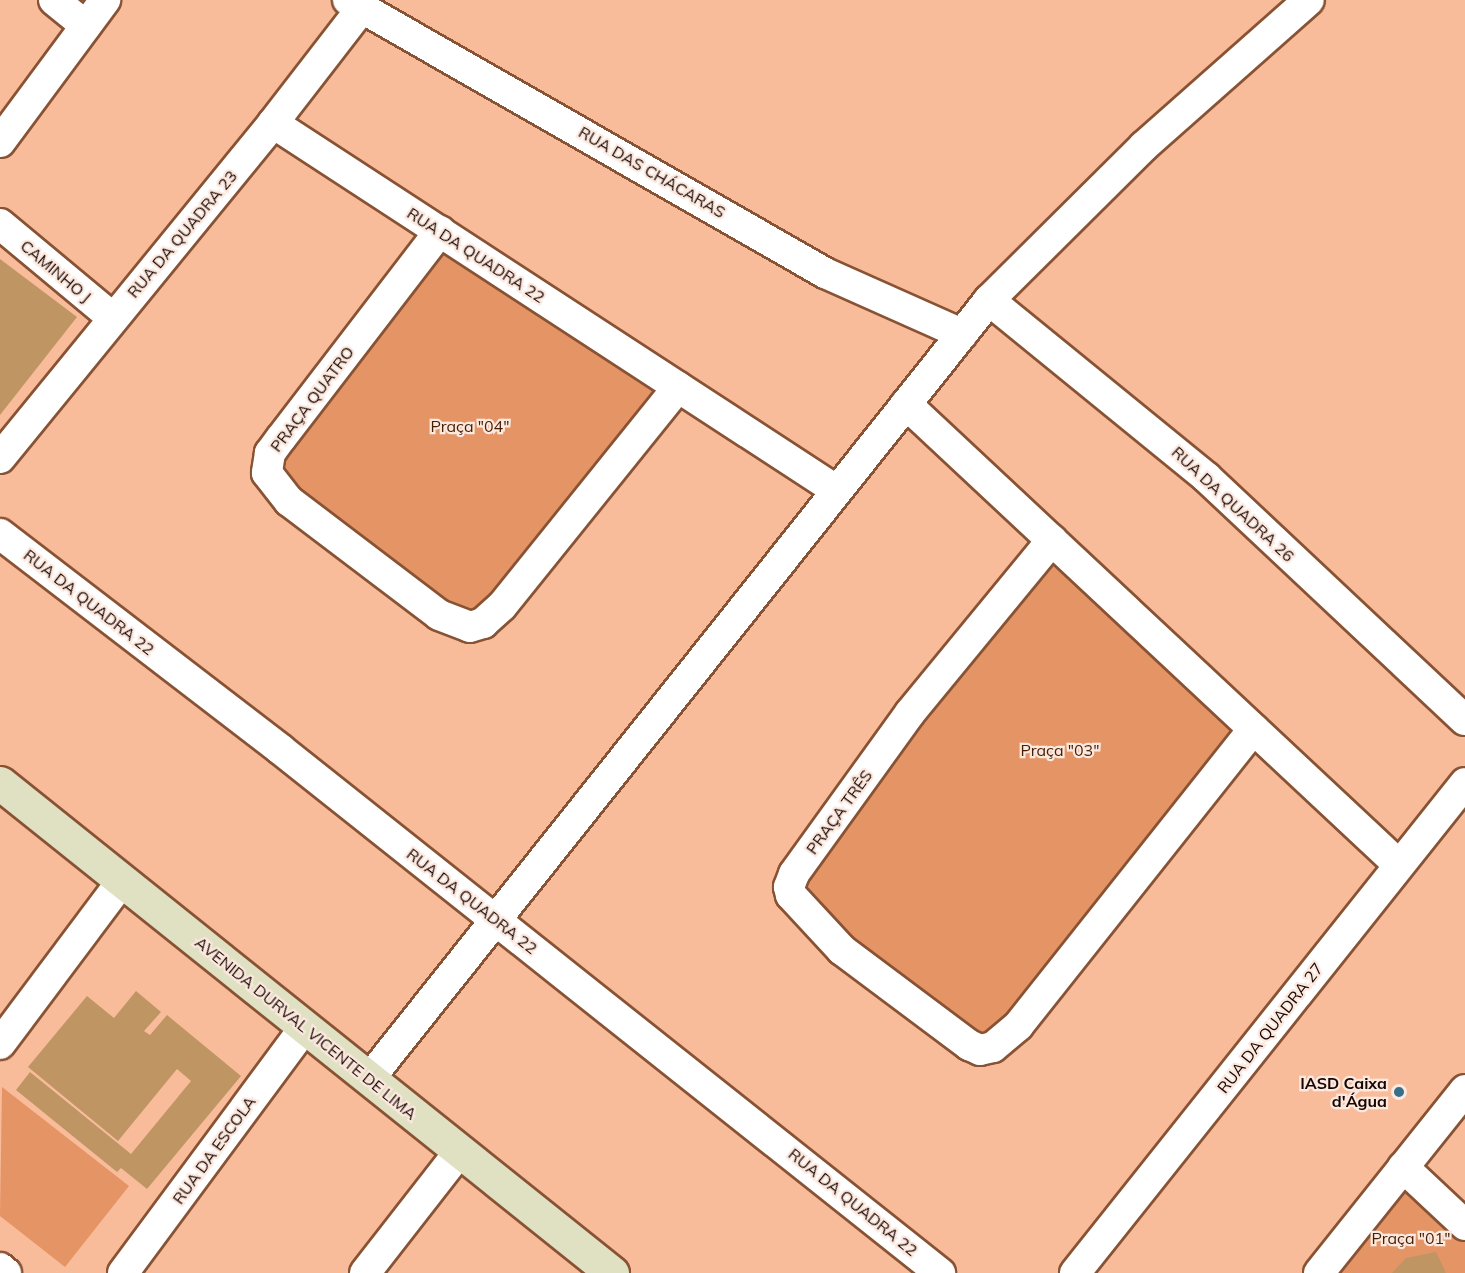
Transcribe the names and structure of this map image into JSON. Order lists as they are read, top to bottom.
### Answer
{
  "streets": {
    "street": [
      "RUA DAS CHÁCARAS",
      "RUA DA QUADRA 23",
      "RUA DA QUADRA 22",
      "CAMINHO J",
      "PRAÇA QUATRO",
      "RUA DA QUADRA 26",
      "PRAÇA TRÊS",
      "AVENIDA DURVAL VICENTE DE LIMA",
      "RUA DA QUADRA 27",
      "RUA DA ESCOLA"
    ]
  },
  "crossings": [
    ["RUA DAS CHÁCARAS", "RUA DA QUADRA 23"],
    ["RUA DA QUADRA 23", "RUA DA QUADRA 22"],
    ["RUA DA QUADRA 23", "CAMINHO J"],
    ["RUA DA QUADRA 22", "PRAÇA QUATRO"],
    ["AVENIDA DURVAL VICENTE DE LIMA", "RUA DA ESCOLA"]
  ],
  "parks": ["Praça \"04\"", "Praça \"03\"", "Praça \"01\""],
  "places": ["IASD Caixa d'Água"]
}
